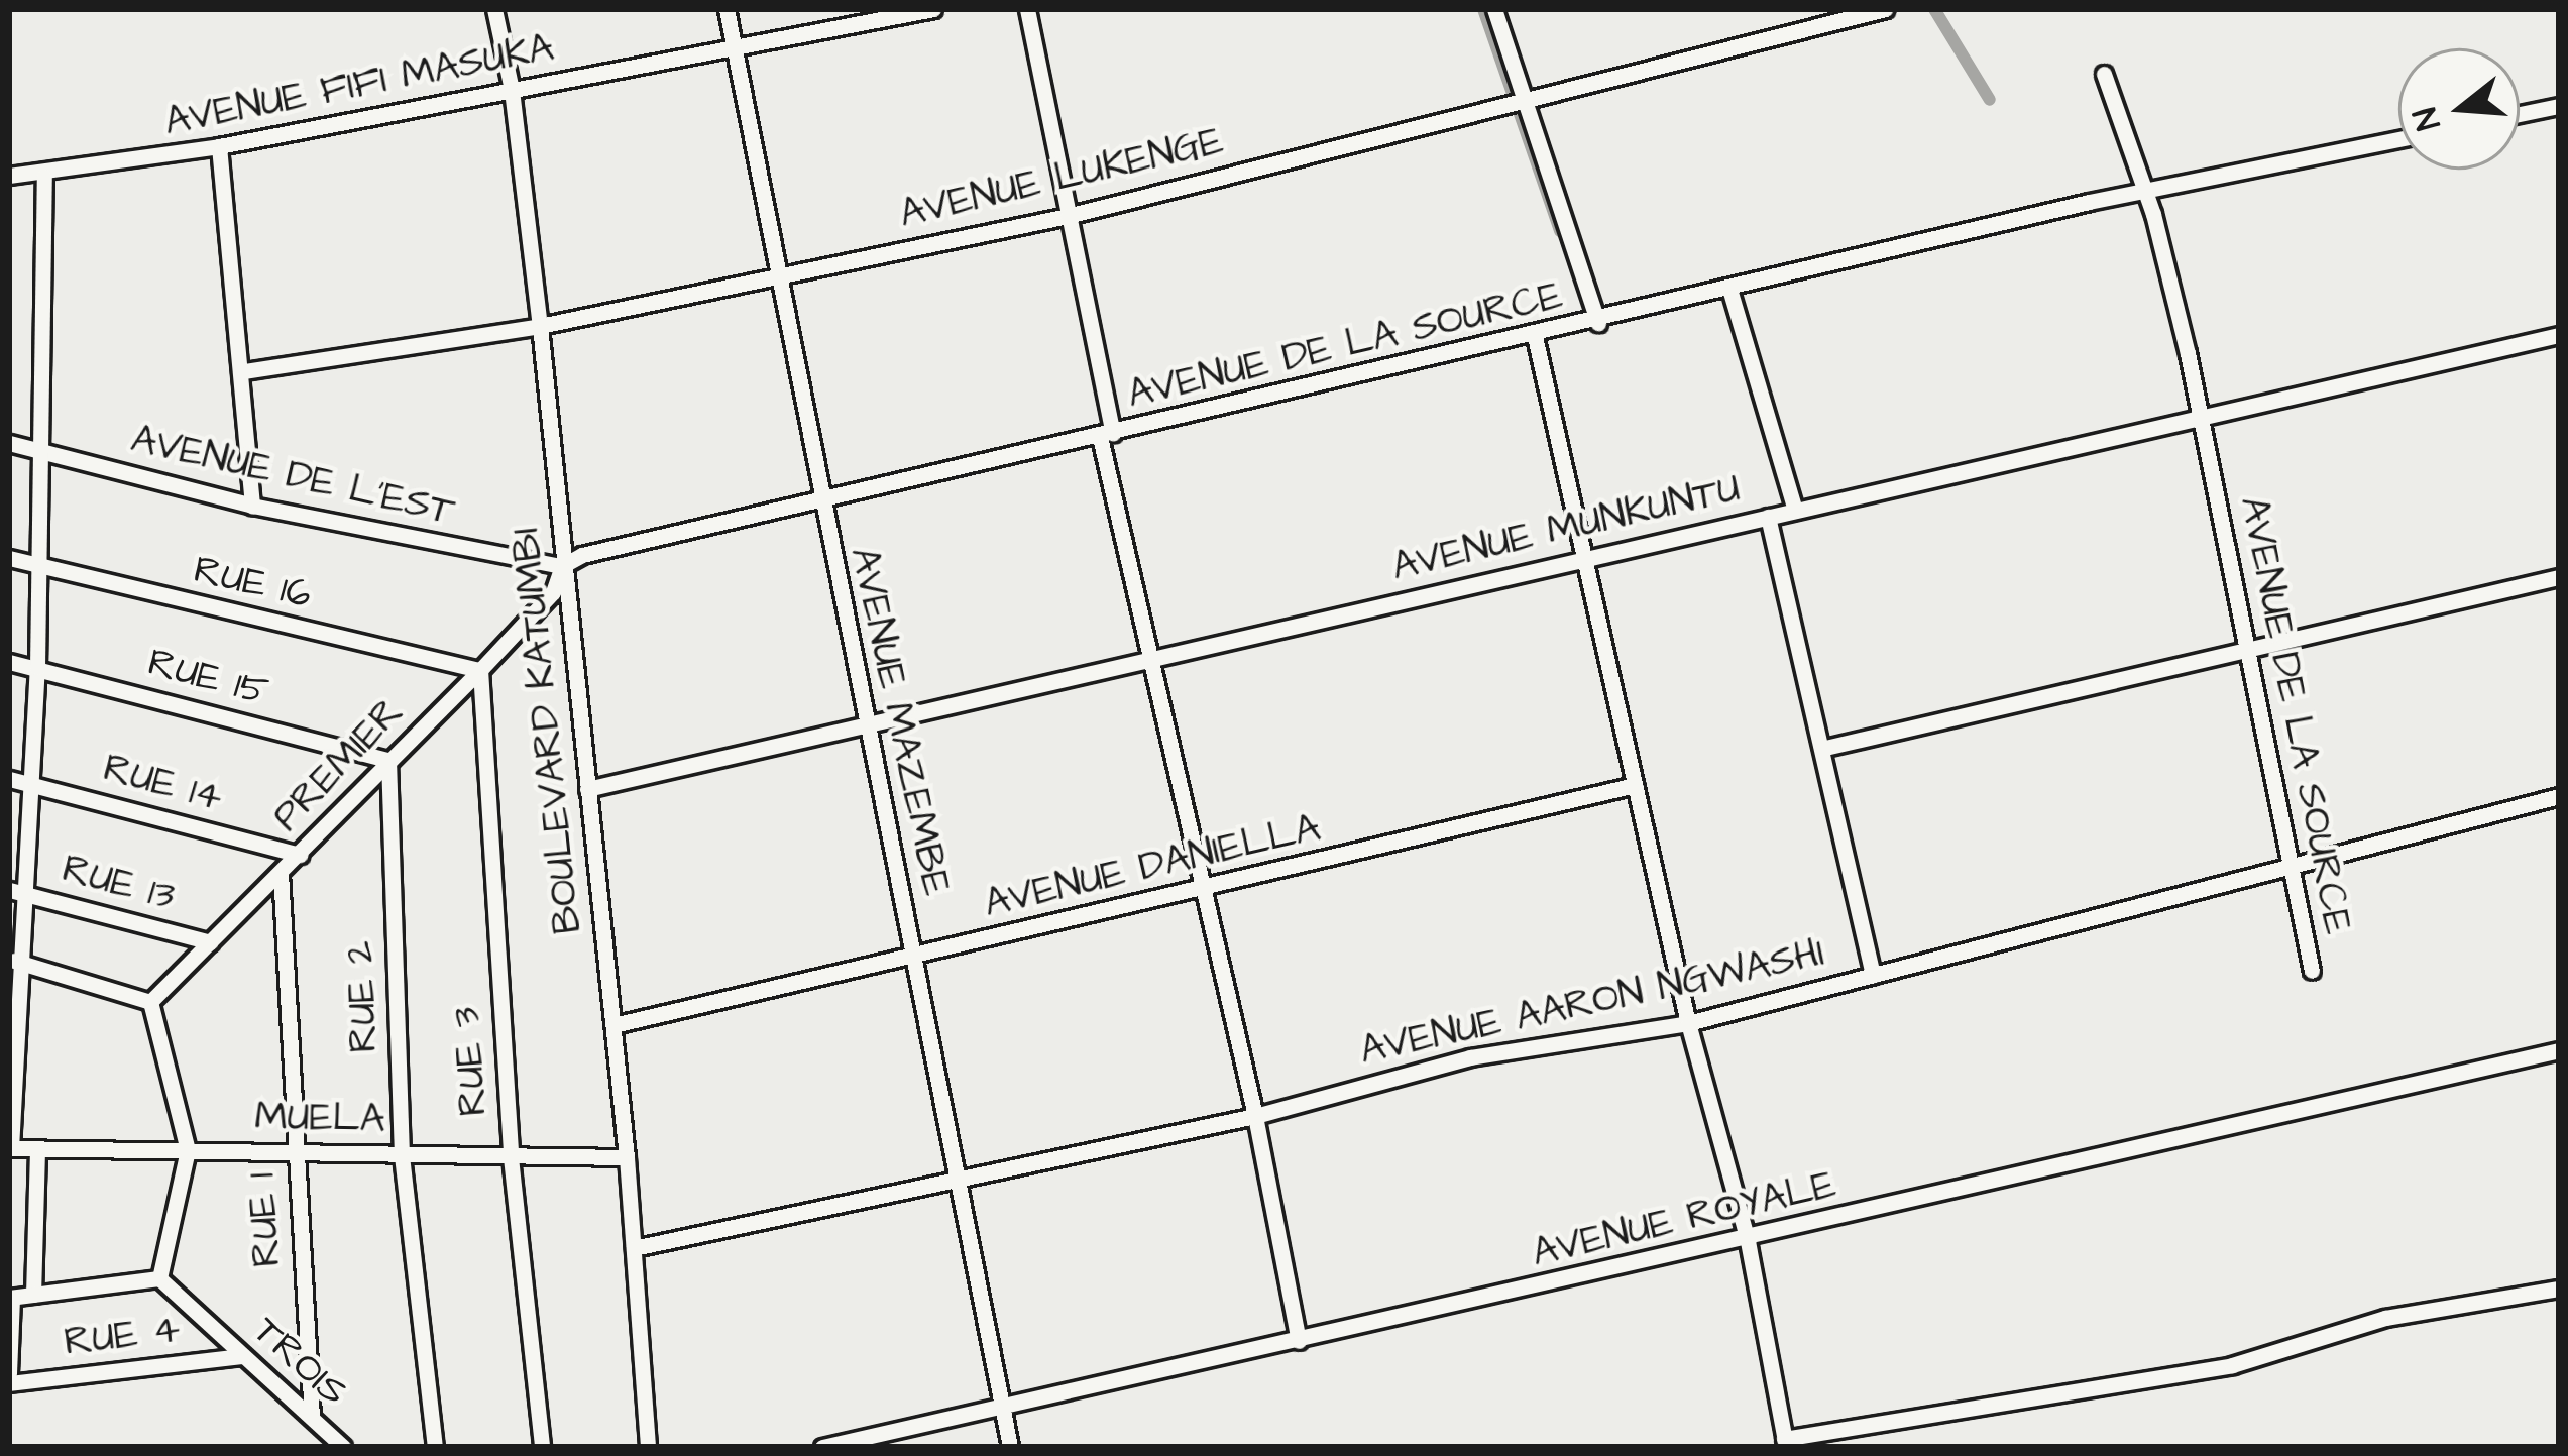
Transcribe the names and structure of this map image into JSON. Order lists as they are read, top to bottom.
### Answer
{
  "streets": {
    "street": [
      "AVENUE FIFI MASUKA",
      "AVENUE LUKENGE",
      "AVENUE DE LA SOURCE",
      "AVENUE DE L'EST",
      "AVENUE MUNKUNTU",
      "RUE 16",
      "RUE 15",
      "AVENUE MAZEMBE",
      "BOULEVARD KATUMBI",
      "PREMIER",
      "RUE 14",
      "AVENUE DANIELLA",
      "RUE 13",
      "RUE 2",
      "AVENUE AARON NGWASHI",
      "RUE 3",
      "MUELA",
      "RUE 1",
      "AVENUE ROYALE",
      "RUE 4",
      "TROIS"
    ]
  },
  "crossings": [
    ["AVENUE FIFI MASUKA", "AVENUE MAZEMBE"],
    ["AVENUE FIFI MASUKA", "BOULEVARD KATUMBI"],
    ["AVENUE LUKENGE", "AVENUE MAZEMBE"],
    ["AVENUE LUKENGE", "BOULEVARD KATUMBI"],
    ["AVENUE DE LA SOURCE", "AVENUE DE L'EST"],
    ["AVENUE DE LA SOURCE", "AVENUE MUNKUNTU"],
    ["AVENUE DE LA SOURCE", "AVENUE MAZEMBE"],
    ["AVENUE DE LA SOURCE", "BOULEVARD KATUMBI"],
    ["AVENUE DE LA SOURCE", "PREMIER"],
    ["AVENUE DE LA SOURCE", "AVENUE AARON NGWASHI"],
    ["AVENUE DE L'EST", "BOULEVARD KATUMBI"],
    ["AVENUE DE L'EST", "PREMIER"],
    ["AVENUE MUNKUNTU", "AVENUE MAZEMBE"],
    ["AVENUE MUNKUNTU", "BOULEVARD KATUMBI"],
    ["RUE 16", "PREMIER"],
    ["RUE 16", "RUE 3"],
    ["RUE 15", "PREMIER"],
    ["RUE 15", "RUE 2"],
    ["AVENUE MAZEMBE", "AVENUE DANIELLA"],
    ["AVENUE MAZEMBE", "AVENUE AARON NGWASHI"],
    ["AVENUE MAZEMBE", "AVENUE ROYALE"],
    ["BOULEVARD KATUMBI", "PREMIER"],
    ["BOULEVARD KATUMBI", "AVENUE DANIELLA"],
    ["BOULEVARD KATUMBI", "AVENUE AARON NGWASHI"],
    ["BOULEVARD KATUMBI", "MUELA"],
    ["PREMIER", "RUE 14"],
    ["PREMIER", "RUE 13"],
    ["PREMIER", "RUE 2"],
    ["PREMIER", "RUE 3"],
    ["PREMIER", "RUE 1"],
    ["RUE 2", "MUELA"],
    ["RUE 3", "MUELA"],
    ["MUELA", "RUE 1"],
    ["RUE 1", "TROIS"],
    ["RUE 4", "TROIS"]
  ],
  "north": "left"
}
